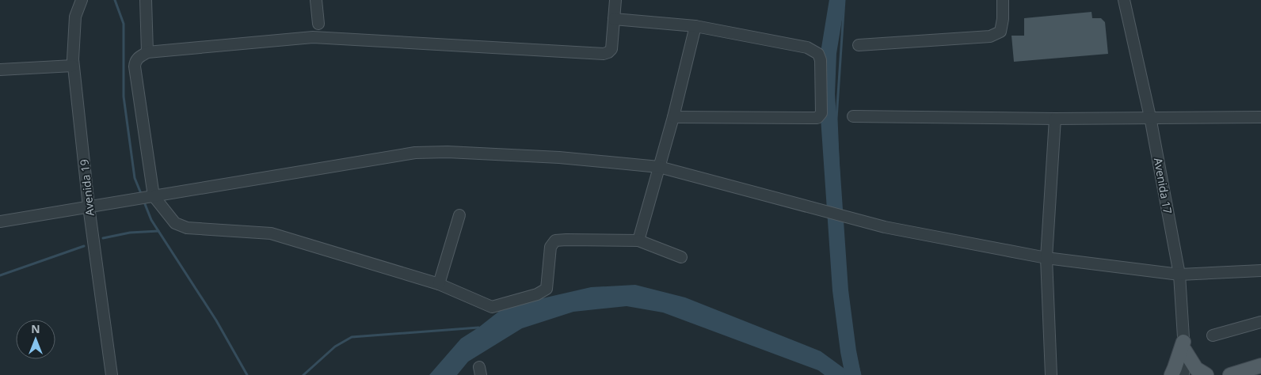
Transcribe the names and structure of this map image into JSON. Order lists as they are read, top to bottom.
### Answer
{
  "streets": {
    "street": ["Avenida 17", "Avenida 19"]
  },
  "north": "top"
}
